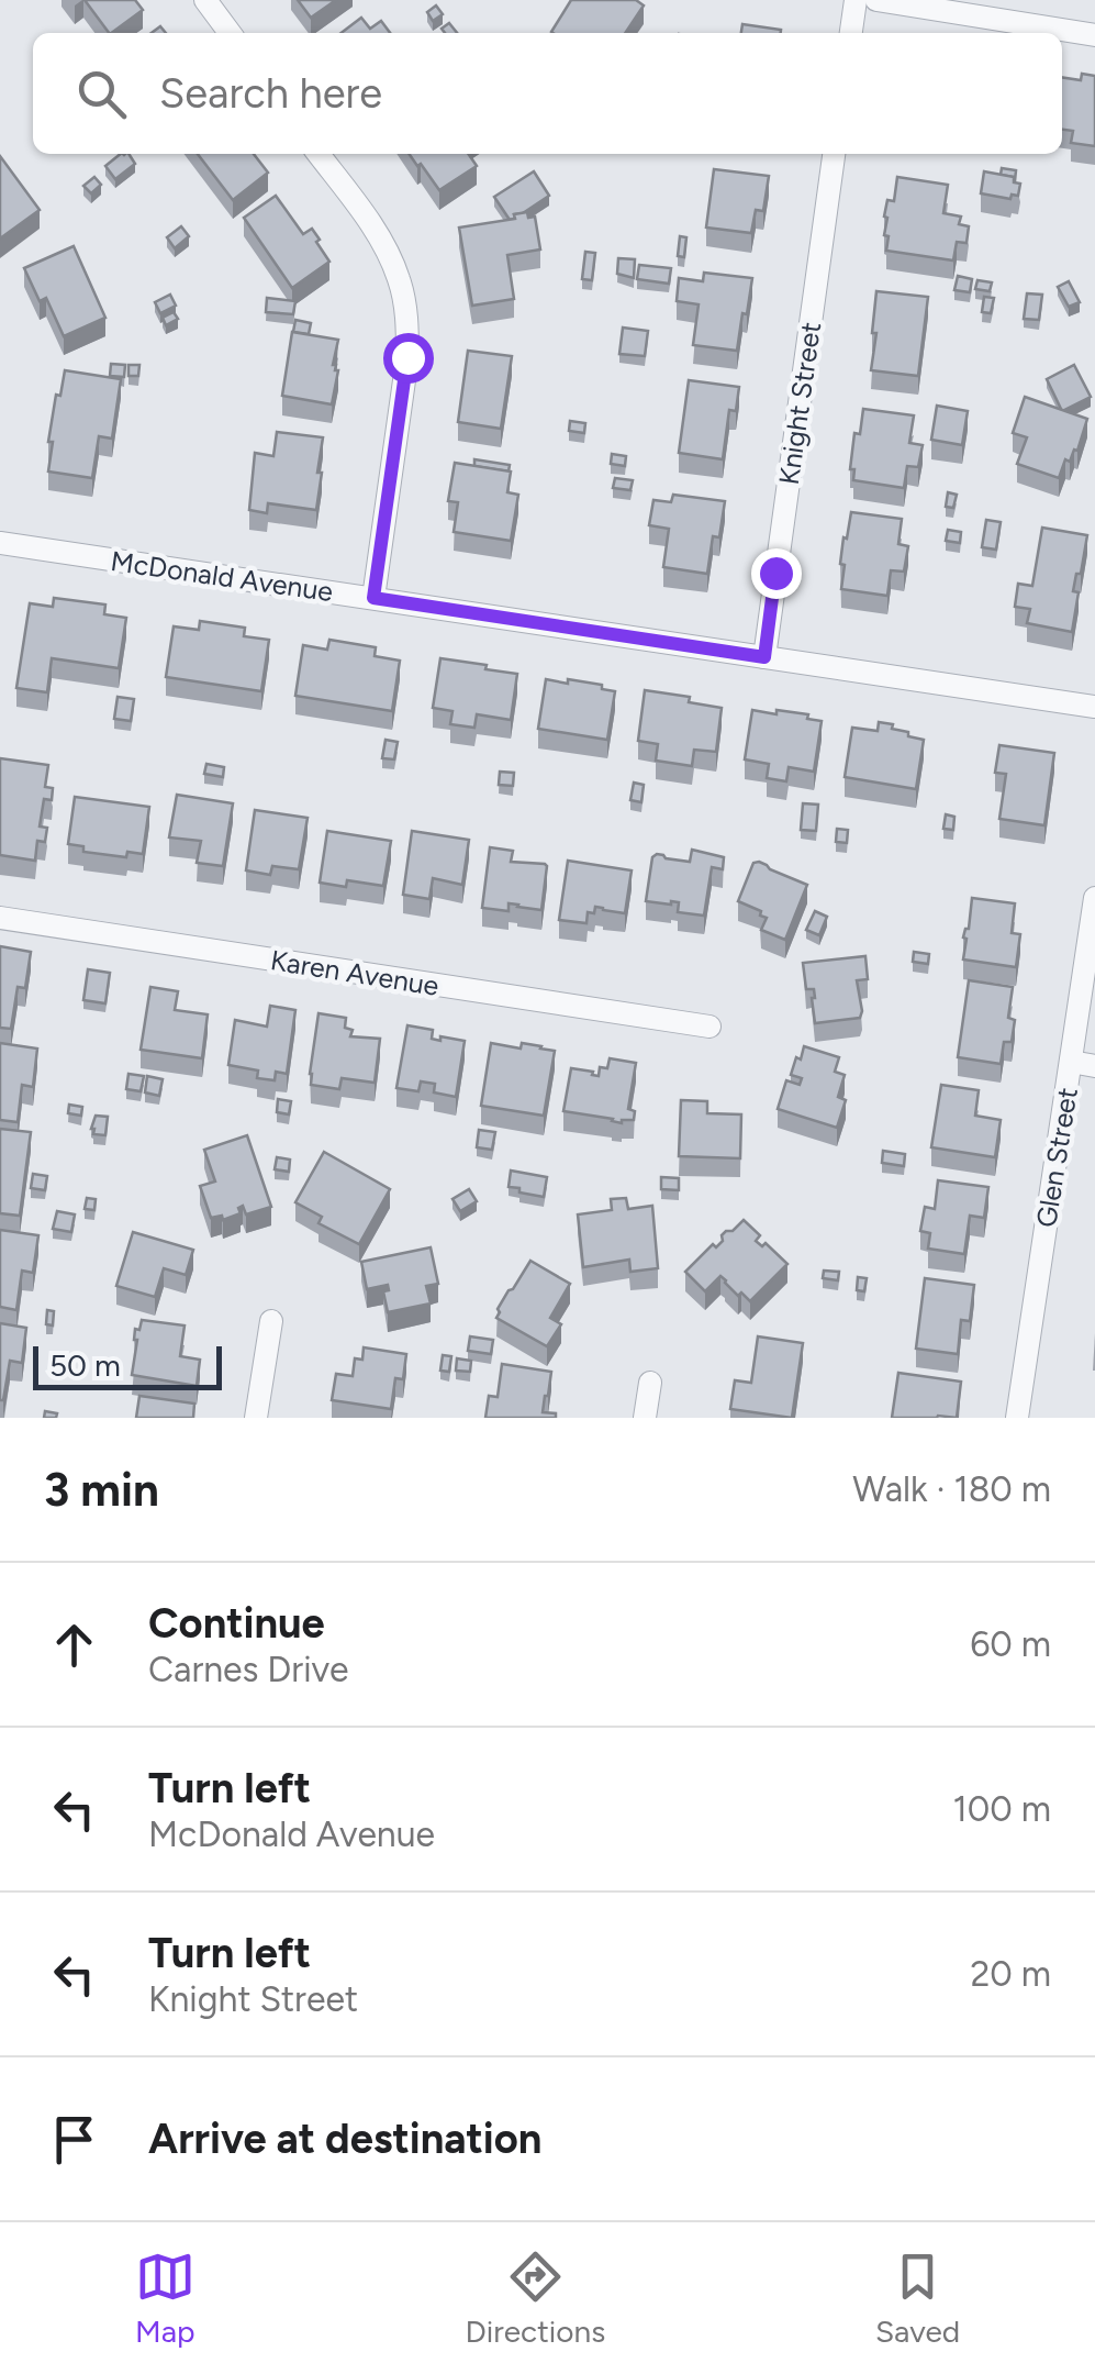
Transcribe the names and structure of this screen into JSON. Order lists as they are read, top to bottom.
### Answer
{
  "streets": {
    "street": [
      "Knight Street",
      "McDonald Avenue",
      "Karen Avenue",
      "Glen Street"
    ]
  },
  "crossings": [
    ["Knight Street", "McDonald Avenue"]
  ],
  "scale_bar": "50 m",
  "page": {
    "search": "Search here",
    "scale": "50 m",
    "heading": ["3 min", "Walk · 180 m"],
    "list": [
      ["Continue", "Carnes Drive", "60 m"],
      ["Turn left", "McDonald Avenue", "100 m"],
      ["Turn left", "Knight Street", "20 m"],
      "Arrive at destination"
    ],
    "nav": ["Map", "Directions", "Saved"]
  }
}
